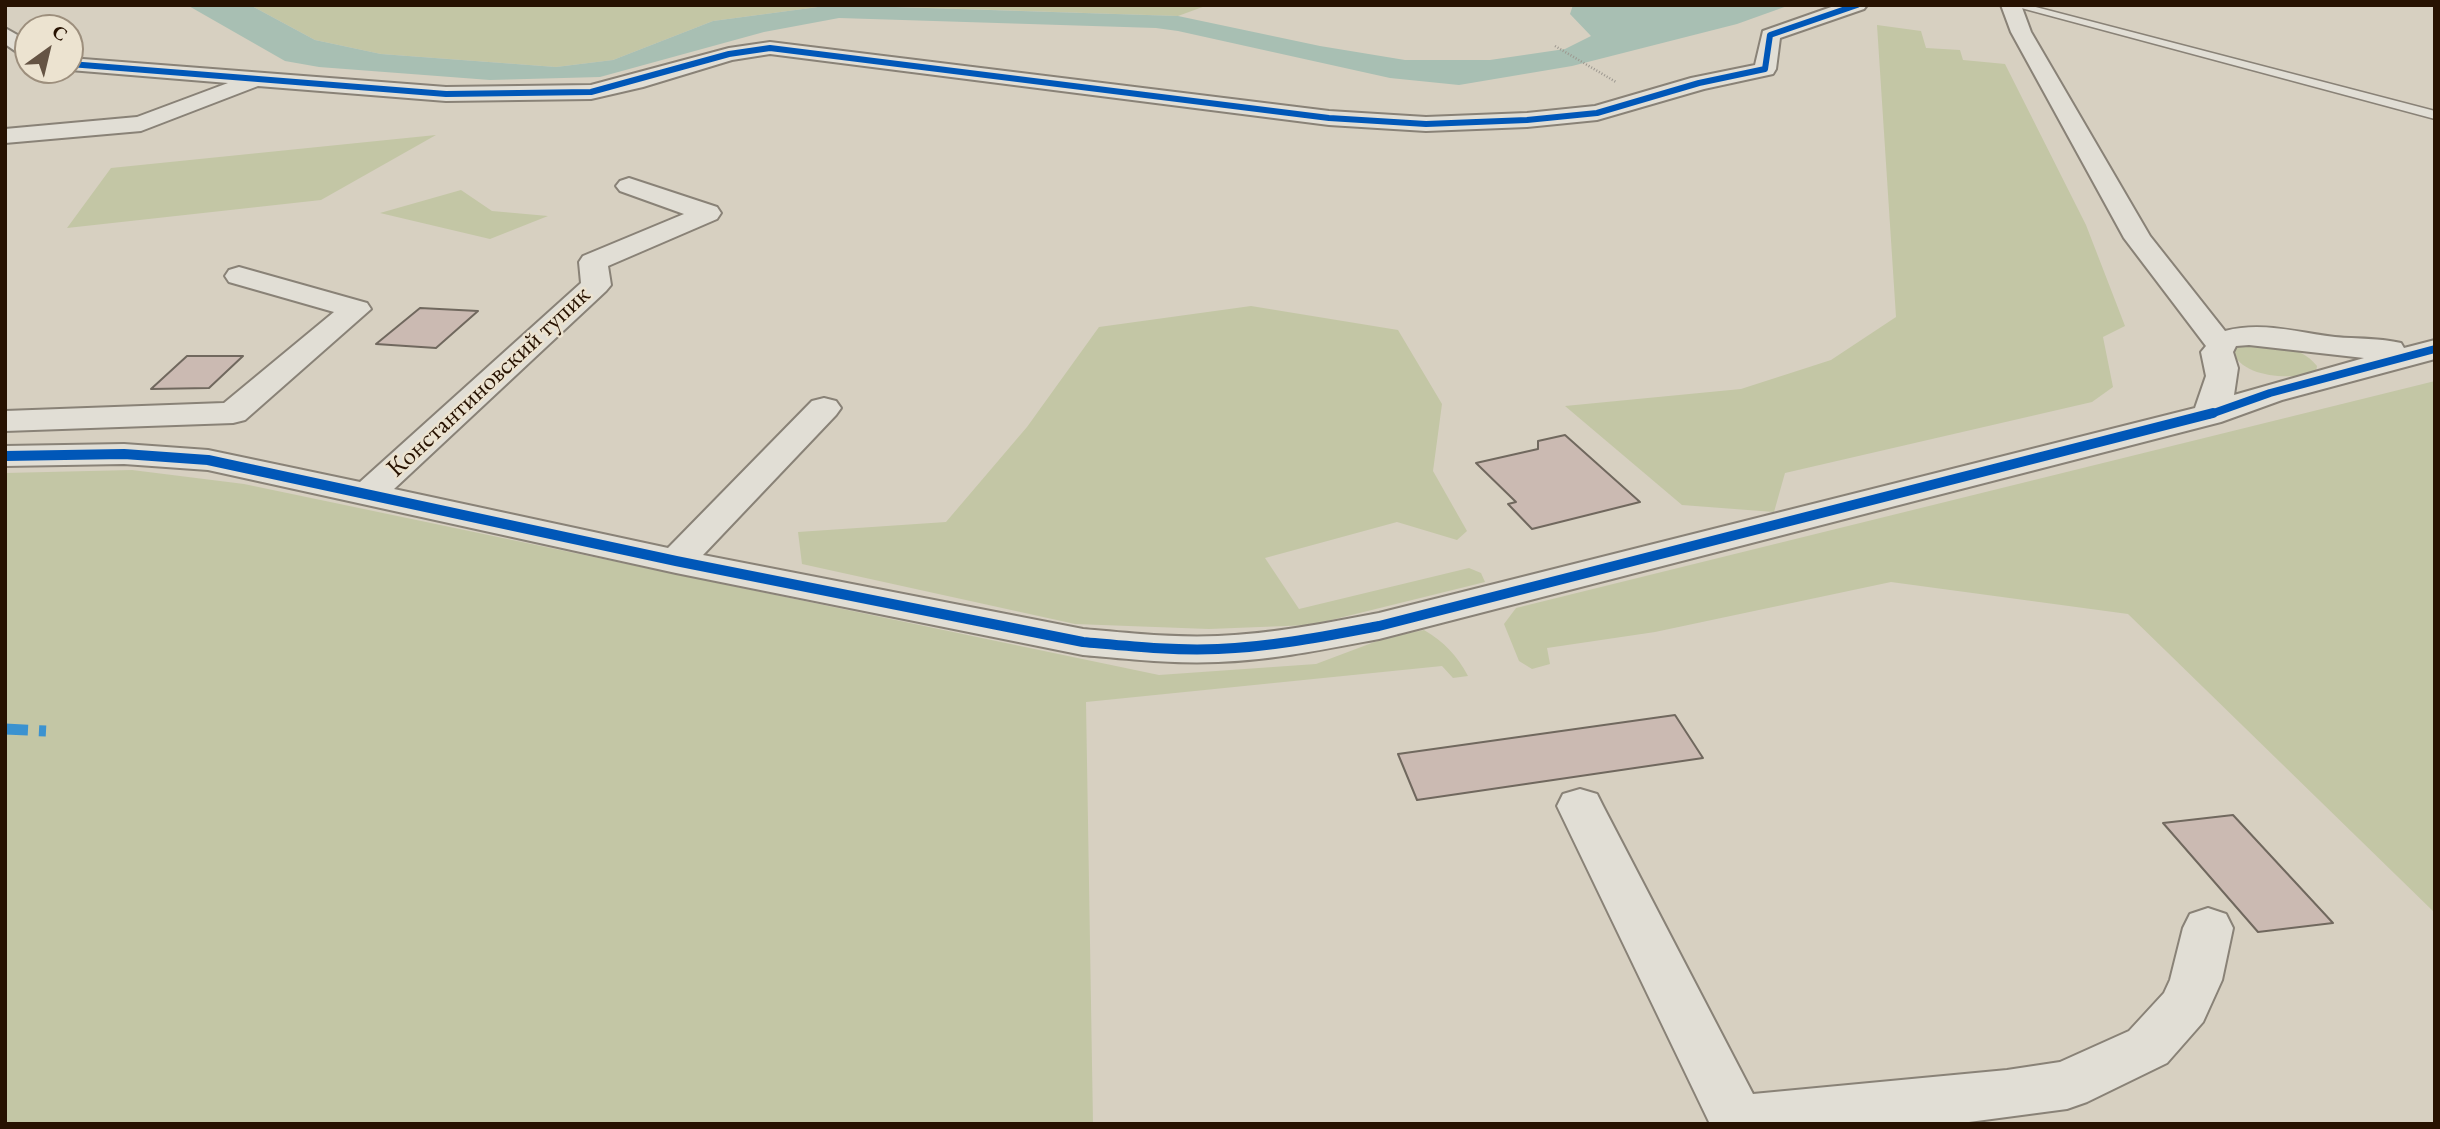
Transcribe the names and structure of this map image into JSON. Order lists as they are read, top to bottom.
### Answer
{
  "streets": {
    "street": ["Константиновский тупик"]
  },
  "north": "top right"
}
